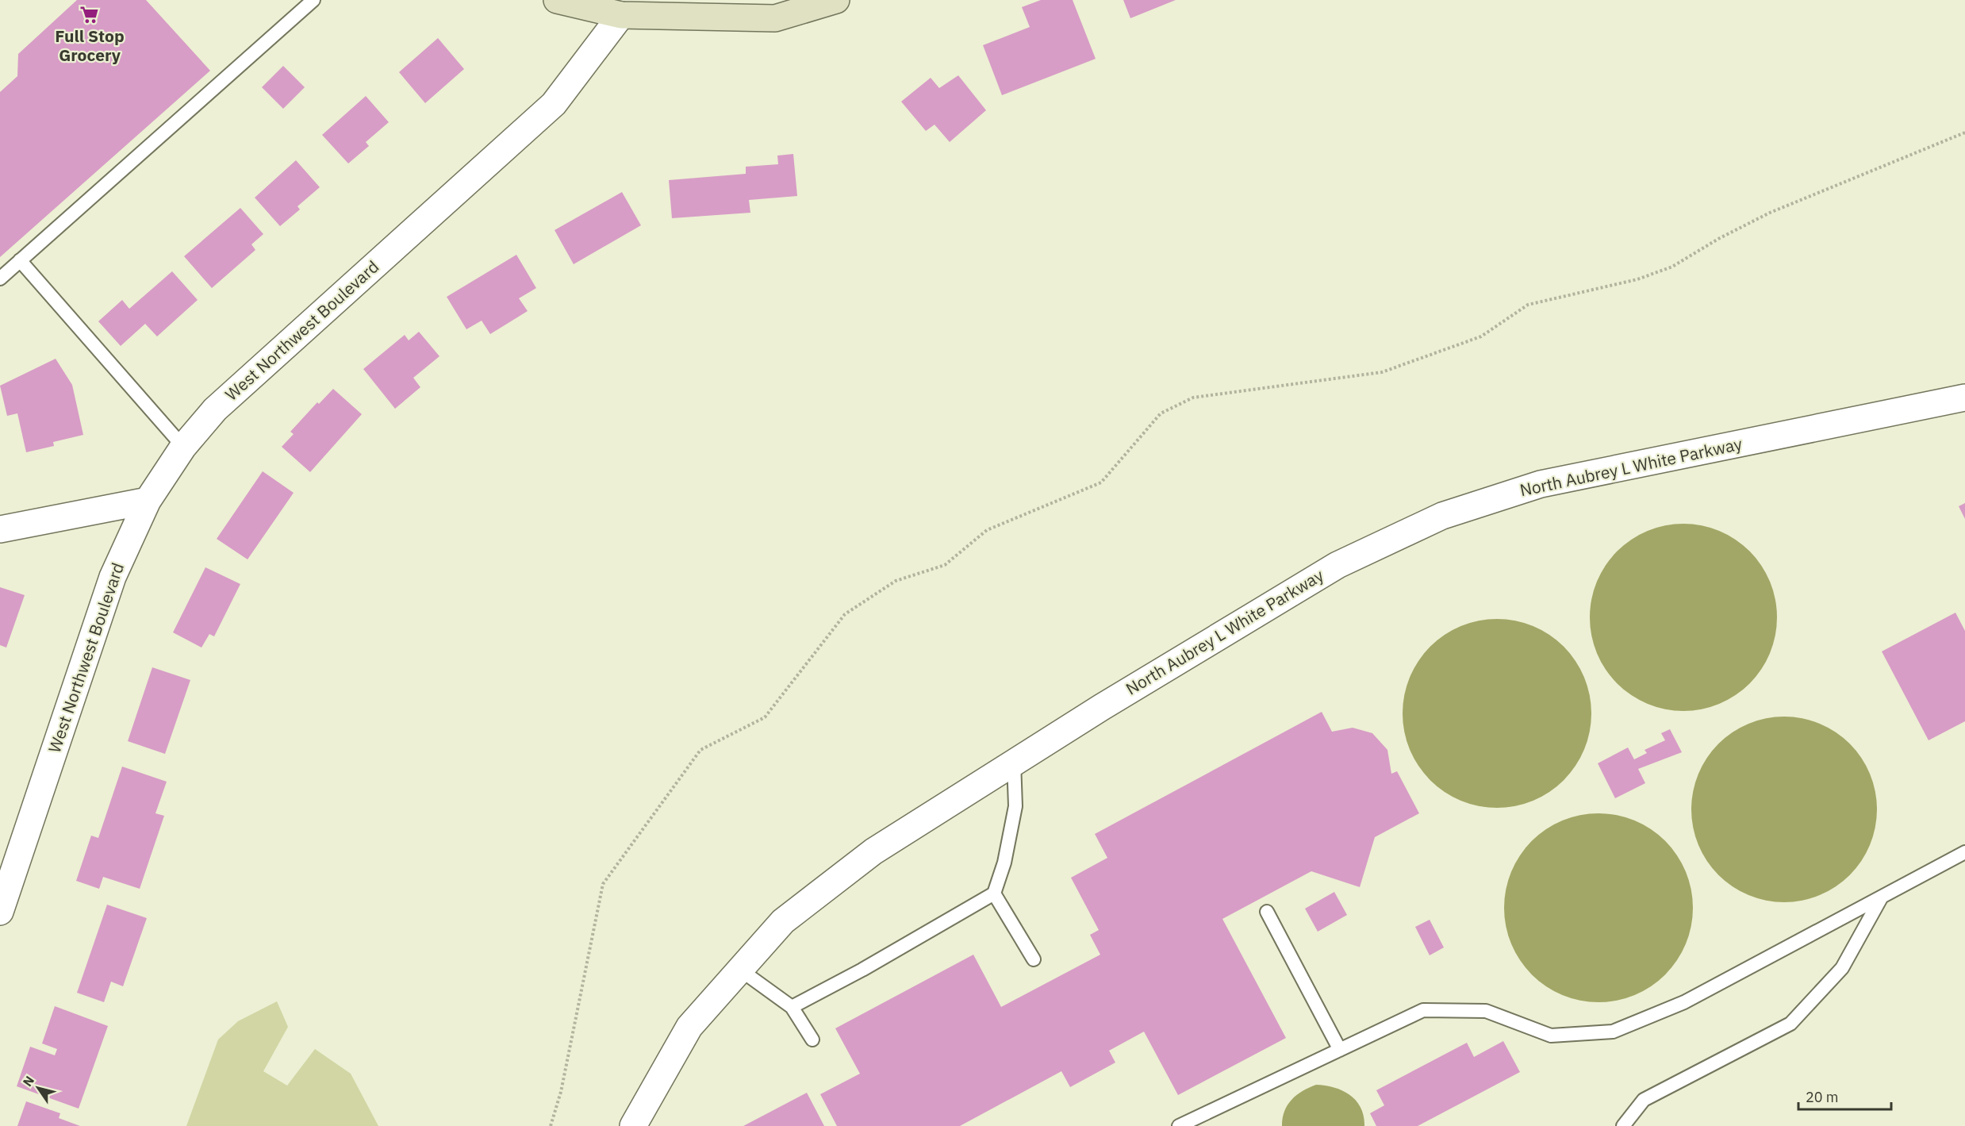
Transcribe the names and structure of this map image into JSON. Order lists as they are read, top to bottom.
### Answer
{
  "streets": {
    "street": ["West Northwest Boulevard", "North Aubrey L White Parkway"]
  },
  "places": {
    "supermarket": ["Full Stop Grocery"]
  },
  "scale_bar": "20 m",
  "north": "top left"
}
